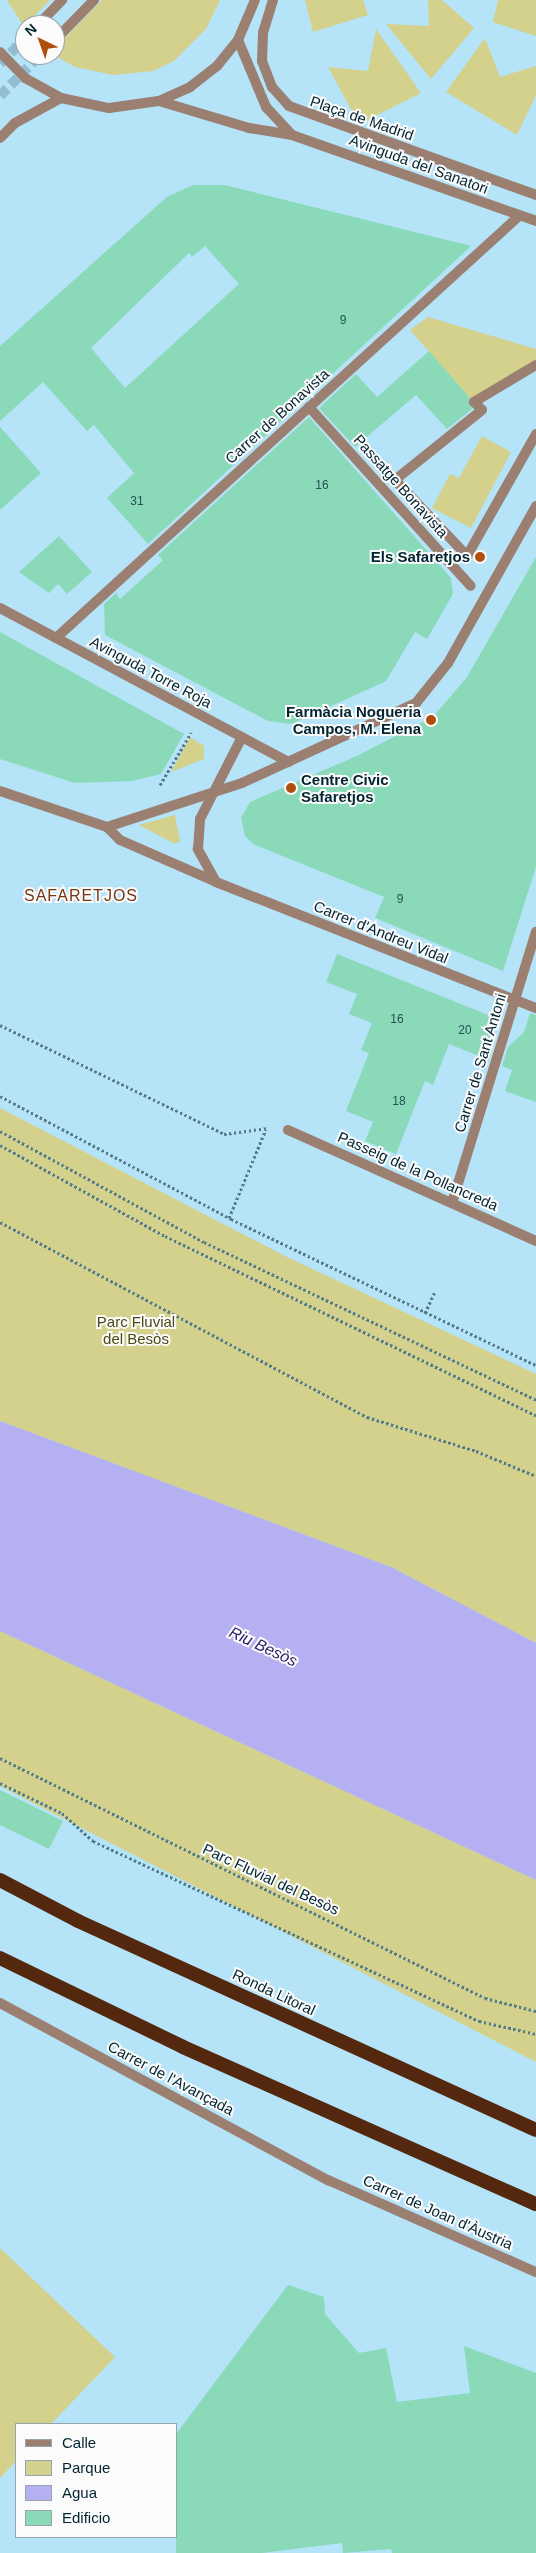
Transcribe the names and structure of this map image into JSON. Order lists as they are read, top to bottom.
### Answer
{
  "streets": {
    "highway": ["Ronda Litoral"],
    "street": [
      "Plaça de Madrid",
      "Avinguda del Sanatori",
      "Carrer de Bonavista",
      "Passatge Bonavista",
      "Avinguda Torre Roja",
      "Carrer d'Andreu Vidal",
      "Carrer de Sant Antoni",
      "Passeig de la Pollancreda",
      "Carrer de l'Avançada",
      "Carrer de Joan d'Àustria"
    ],
    "path": ["Parc Fluvial del Besòs"]
  },
  "crossings": [
    ["Avinguda del Sanatori", "Carrer de Bonavista"],
    ["Carrer de Bonavista", "Passatge Bonavista"],
    ["Carrer de Bonavista", "Avinguda Torre Roja"],
    ["Carrer d'Andreu Vidal", "Carrer de Sant Antoni"],
    ["Carrer de Sant Antoni", "Passeig de la Pollancreda"],
    ["Carrer de l'Avançada", "Carrer de Joan d'Àustria"]
  ],
  "districts": ["SAFARETJOS"],
  "water": ["Riu Besòs"],
  "parks": ["Parc Fluvial del Besòs"],
  "places": ["Els Safaretjos", "Farmàcia Nogueria Campos, M. Elena", "Centre Civic Safaretjos"],
  "house_numbers": [
    "9",
    "16",
    "31",
    "9",
    "16",
    "20",
    "18"
  ],
  "legend": [
    "Calle",
    "Parque",
    "Agua",
    "Edificio"
  ],
  "north": "top left"
}
